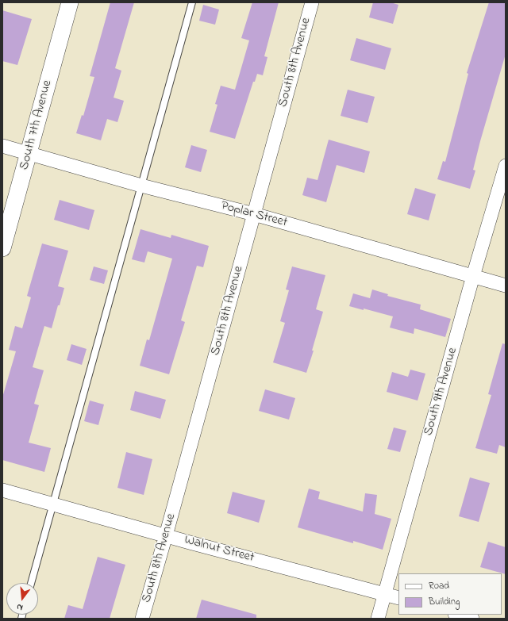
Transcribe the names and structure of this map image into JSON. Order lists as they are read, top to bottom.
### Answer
{
  "streets": {
    "street": [
      "South 8th Avenue",
      "South 7th Avenue",
      "Poplar Street",
      "South 9th Avenue",
      "Walnut Street"
    ]
  },
  "crossings": [
    ["South 8th Avenue", "Poplar Street"],
    ["South 8th Avenue", "Walnut Street"],
    ["South 7th Avenue", "Poplar Street"],
    ["Poplar Street", "South 9th Avenue"],
    ["South 9th Avenue", "Walnut Street"]
  ],
  "legend": ["Road", "Building"],
  "north": "bottom"
}
